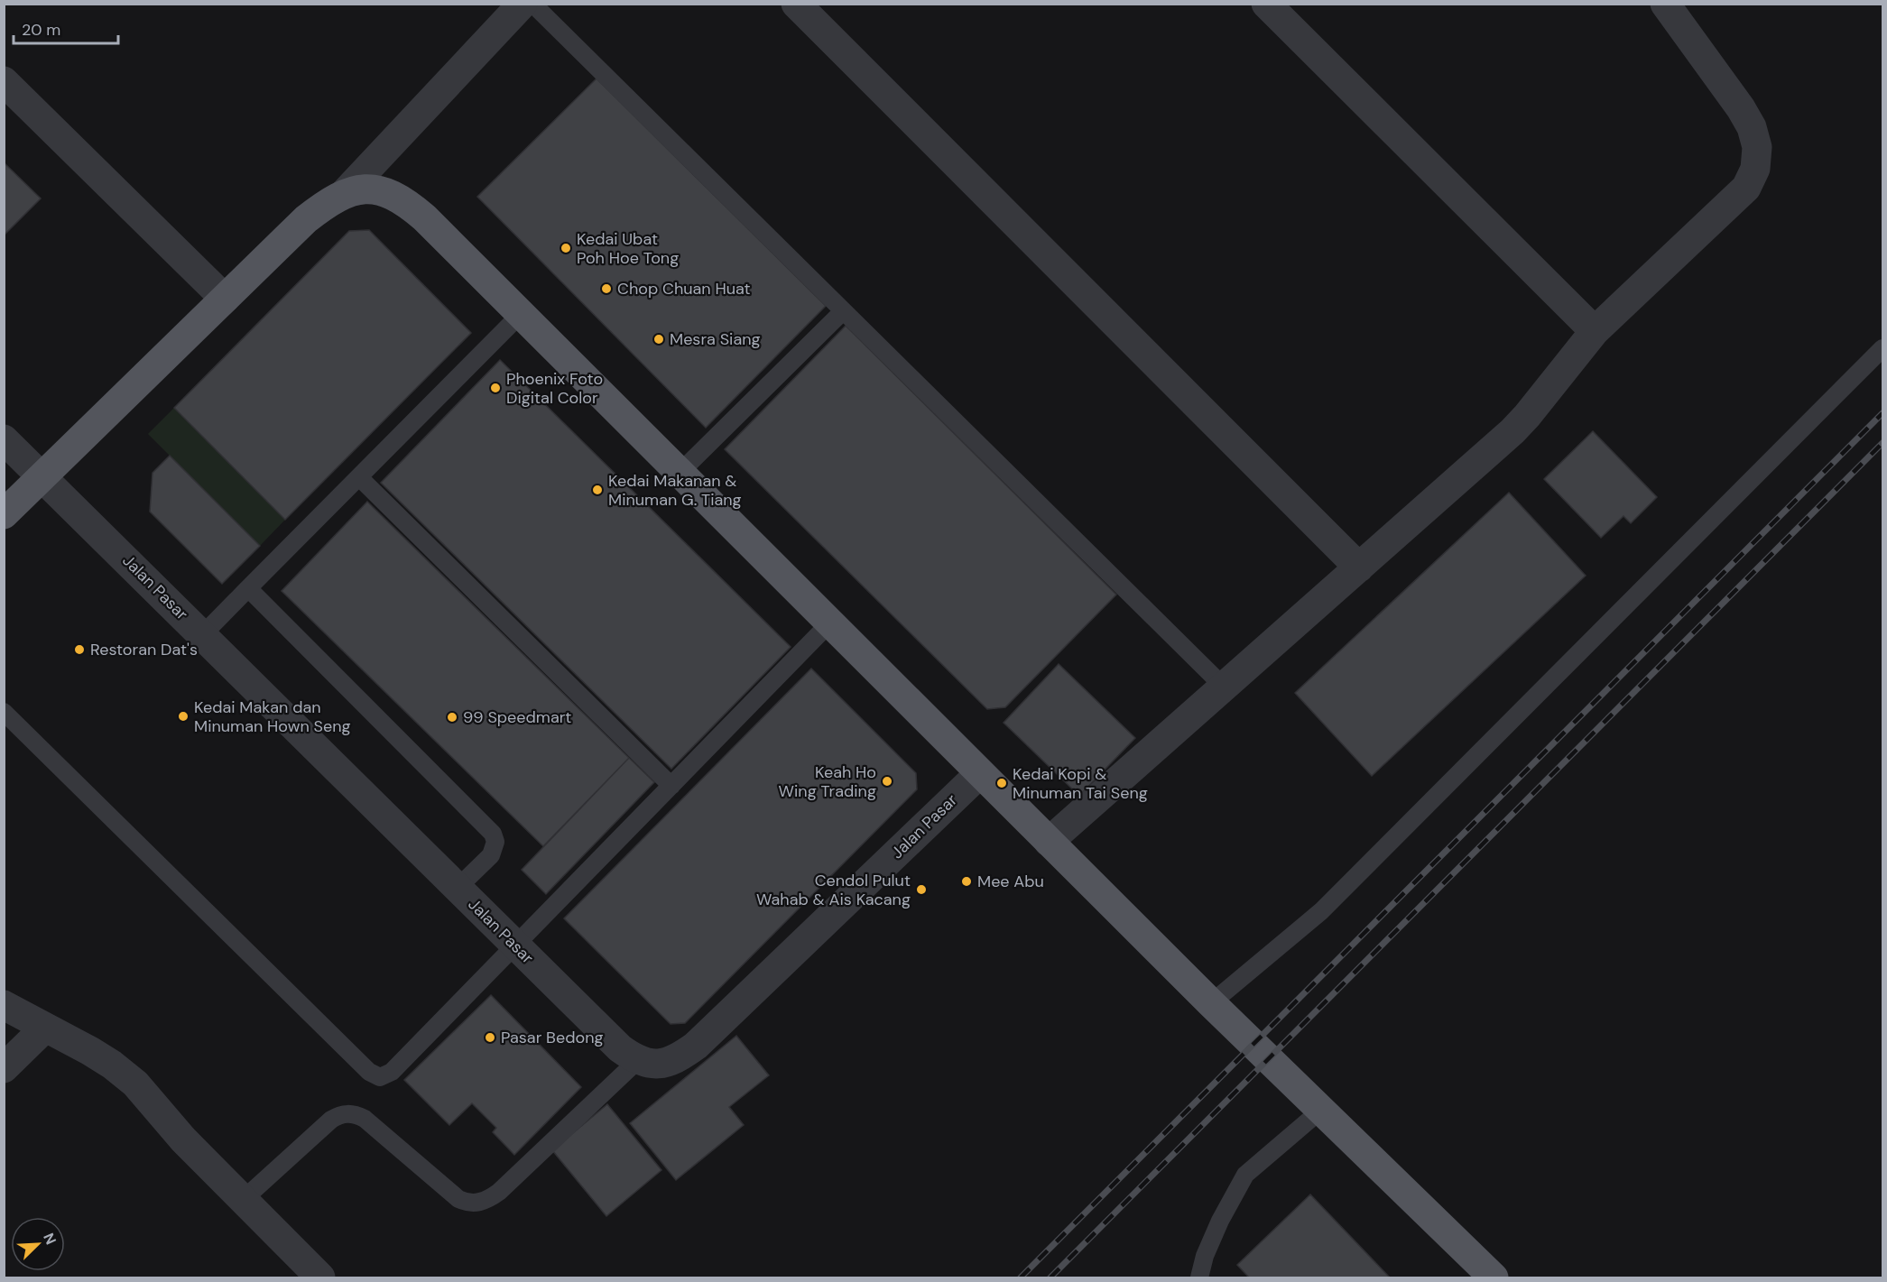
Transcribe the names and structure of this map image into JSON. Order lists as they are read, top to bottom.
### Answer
{
  "streets": {
    "street": ["Jalan Pasar"]
  },
  "places": [
    "Kedai Ubat Poh Hoe Tong",
    "Chop Chuan Huat",
    "Mesra Siang",
    "Phoenix Foto Digital Color",
    "Kedai Makanan & Minuman G. Tiang",
    "Restoran Dat's",
    "Kedai Makan dan Minuman Hown Seng",
    "99 Speedmart",
    "Keah Ho Wing Trading",
    "Kedai Kopi & Minuman Tai Seng",
    "Mee Abu",
    "Cendol Pulut Wahab & Ais Kacang",
    "Pasar Bedong"
  ],
  "scale_bar": "20 m",
  "north": "top right"
}
